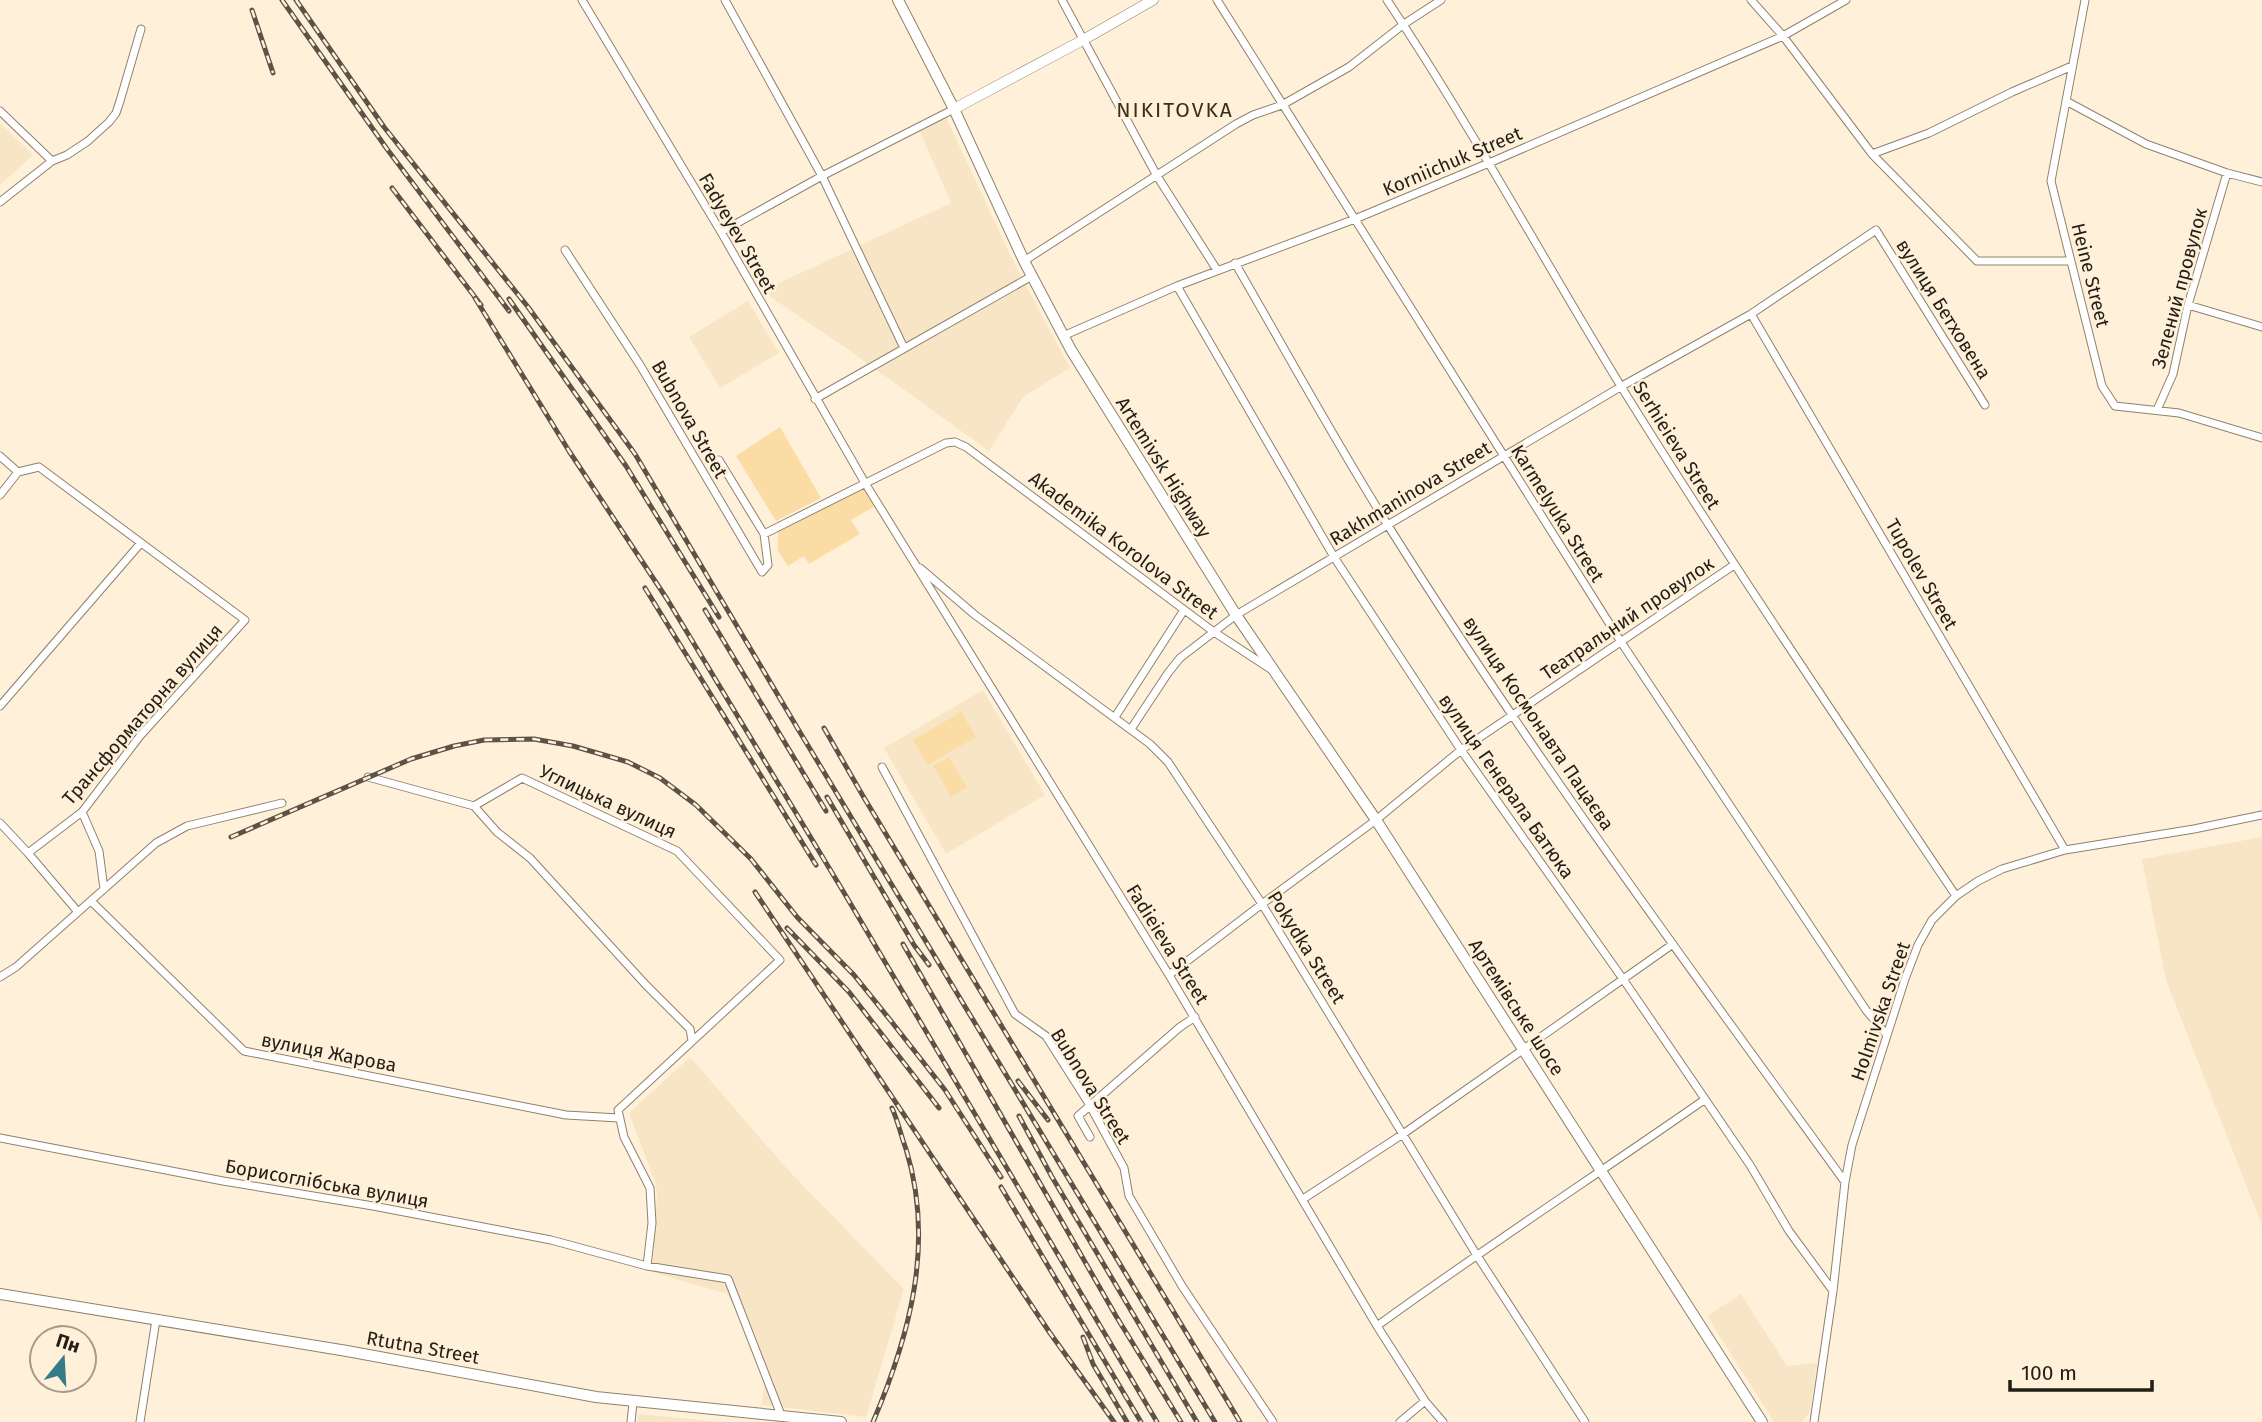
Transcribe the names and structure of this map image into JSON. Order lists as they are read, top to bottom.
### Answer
{
  "streets": {
    "main road": ["Artemivsk Highway", "Артемівське шосе", "Rtutna Street"],
    "street": [
      "Korniichuk Street",
      "Fadyeyev Street",
      "Heine Street",
      "Зелений провулок",
      "вулиця Бетховена",
      "Bubnova Street",
      "Serhieieva Street",
      "Rakhmaninova Street",
      "Karmelyuka Street",
      "Akademika Korolova Street",
      "Tupolev Street",
      "Театральний провулок",
      "Трансформаторна вулиця",
      "вулиця Космонавта Пацаєва",
      "вулиця Генерала Батюка",
      "Углицька вулиця",
      "Fadieieva Street",
      "Pokydka Street",
      "Holmivska Street",
      "вулиця Жарова",
      "Борисоглібська вулиця"
    ]
  },
  "crossings": [
    ["Korniichuk Street", "вулиця Бетховена"],
    ["Korniichuk Street", "Serhieieva Street"],
    ["Korniichuk Street", "Artemivsk Highway"],
    ["Korniichuk Street", "Karmelyuka Street"],
    ["Korniichuk Street", "вулиця Космонавта Пацаєва"],
    ["Korniichuk Street", "вулиця Генерала Батюка"],
    ["Fadyeyev Street", "Akademika Korolova Street"],
    ["Fadyeyev Street", "Fadieieva Street"],
    ["Heine Street", "Зелений провулок"],
    ["Heine Street", "вулиця Бетховена"],
    ["вулиця Бетховена", "Rakhmaninova Street"],
    ["Serhieieva Street", "Rakhmaninova Street"],
    ["Serhieieva Street", "Театральний провулок"],
    ["Serhieieva Street", "Holmivska Street"],
    ["Artemivsk Highway", "Rakhmaninova Street"],
    ["Artemivsk Highway", "Артемівське шосе"],
    ["Rakhmaninova Street", "Karmelyuka Street"],
    ["Rakhmaninova Street", "Akademika Korolova Street"],
    ["Rakhmaninova Street", "Tupolev Street"],
    ["Rakhmaninova Street", "вулиця Космонавта Пацаєва"],
    ["Rakhmaninova Street", "вулиця Генерала Батюка"],
    ["Rakhmaninova Street", "Pokydka Street"],
    ["Rakhmaninova Street", "Артемівське шосе"],
    ["Karmelyuka Street", "Театральний провулок"],
    ["Karmelyuka Street", "Holmivska Street"],
    ["Akademika Korolova Street", "Fadieieva Street"],
    ["Akademika Korolova Street", "Артемівське шосе"],
    ["Tupolev Street", "Holmivska Street"],
    ["Театральний провулок", "вулиця Космонавта Пацаєва"],
    ["Театральний провулок", "вулиця Генерала Батюка"],
    ["Театральний провулок", "Fadieieva Street"],
    ["Театральний провулок", "Pokydka Street"],
    ["Театральний провулок", "Артемівське шосе"],
    ["вулиця Космонавта Пацаєва", "Holmivska Street"],
    ["вулиця Генерала Батюка", "Holmivska Street"],
    ["Углицька вулиця", "вулиця Жарова"],
    ["Fadieieva Street", "Pokydka Street"],
    ["Борисоглібська вулиця", "Rtutna Street"]
  ],
  "districts": ["NIKITOVKA"],
  "scale_bar": "100 m",
  "north": "top"
}
